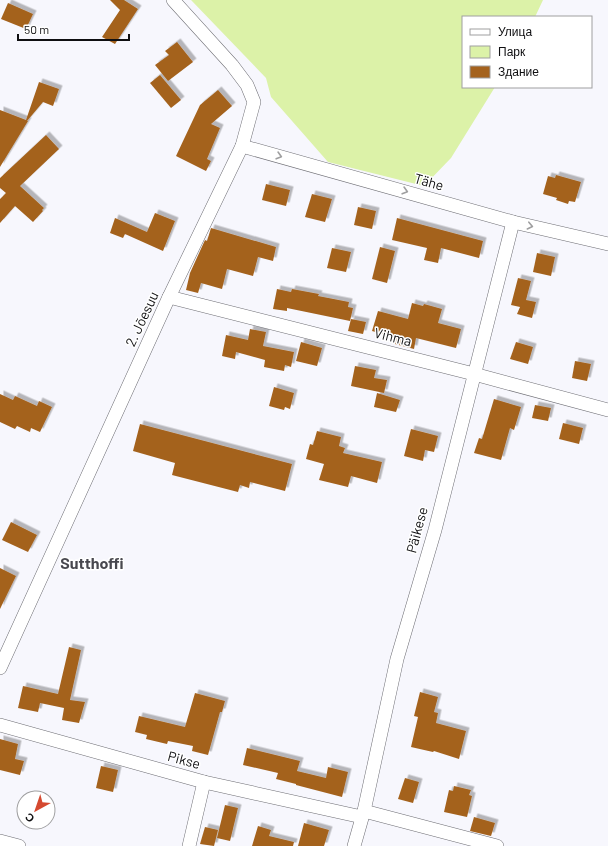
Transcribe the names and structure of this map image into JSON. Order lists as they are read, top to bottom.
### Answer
{
  "streets": {
    "street": [
      "Tähe",
      "2. Jõesuu",
      "Vihma",
      "Päikese",
      "Pikse"
    ]
  },
  "crossings": [
    ["Tähe", "2. Jõesuu"],
    ["Tähe", "Päikese"],
    ["2. Jõesuu", "Vihma"],
    ["Vihma", "Päikese"],
    ["Päikese", "Pikse"]
  ],
  "one_way": ["Tähe"],
  "districts": ["Sutthoffi"],
  "legend": ["Улица", "Парк", "Здание"],
  "scale_bar": "50 m",
  "north": "bottom left"
}
